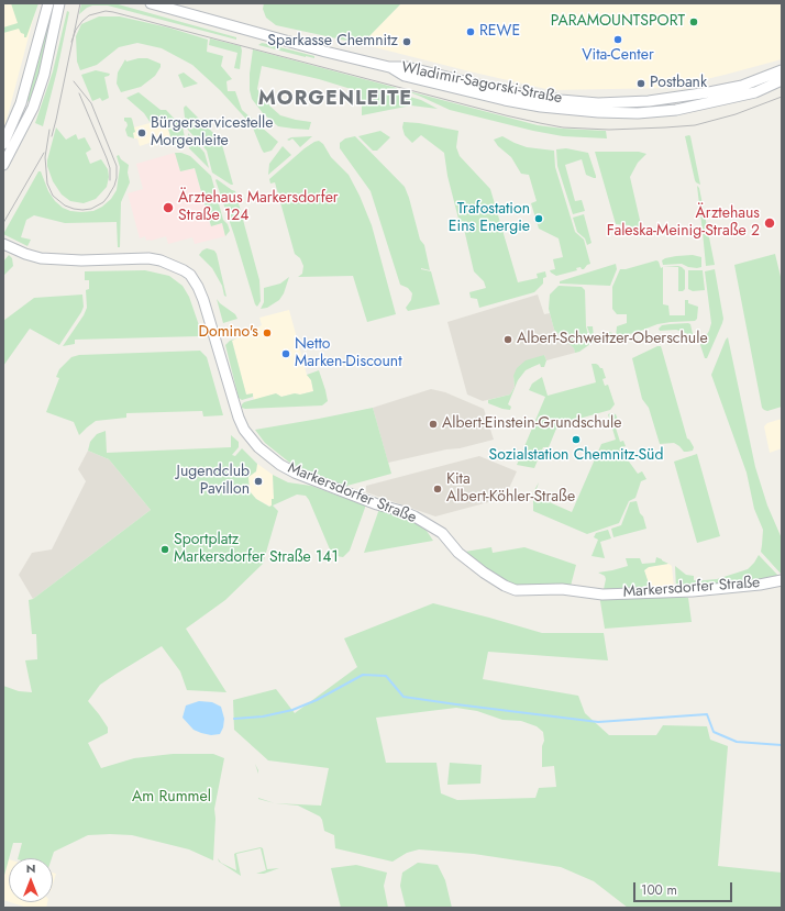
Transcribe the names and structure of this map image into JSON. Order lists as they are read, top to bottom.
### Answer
{
  "streets": {
    "main road": ["Wladimir-Sagorski-Straße", "Markersdorfer Straße"]
  },
  "districts": ["MORGENLEITE"],
  "parks": ["Am Rummel"],
  "places": [
    "PARAMOUNTSPORT",
    "REWE",
    "Vita-Center",
    "Sparkasse Chemnitz",
    "Postbank",
    "Bürgerservicestelle Morgenleite",
    "Ärztehaus Markersdorfer Straße 124",
    "Trafostation Eins Energie",
    "Ärztehaus Faleska-Meinig-Straße 2",
    "Domino's",
    "Albert-Schweitzer-Oberschule",
    "Netto Marken-Discount",
    "Albert-Einstein-Grundschule",
    "Sozialstation Chemnitz-Süd",
    "Jugendclub Pavillon",
    "Kita Albert-Köhler-Straße",
    "Sportplatz Markersdorfer Straße 141"
  ],
  "scale_bar": "100 m",
  "north": "top"
}
